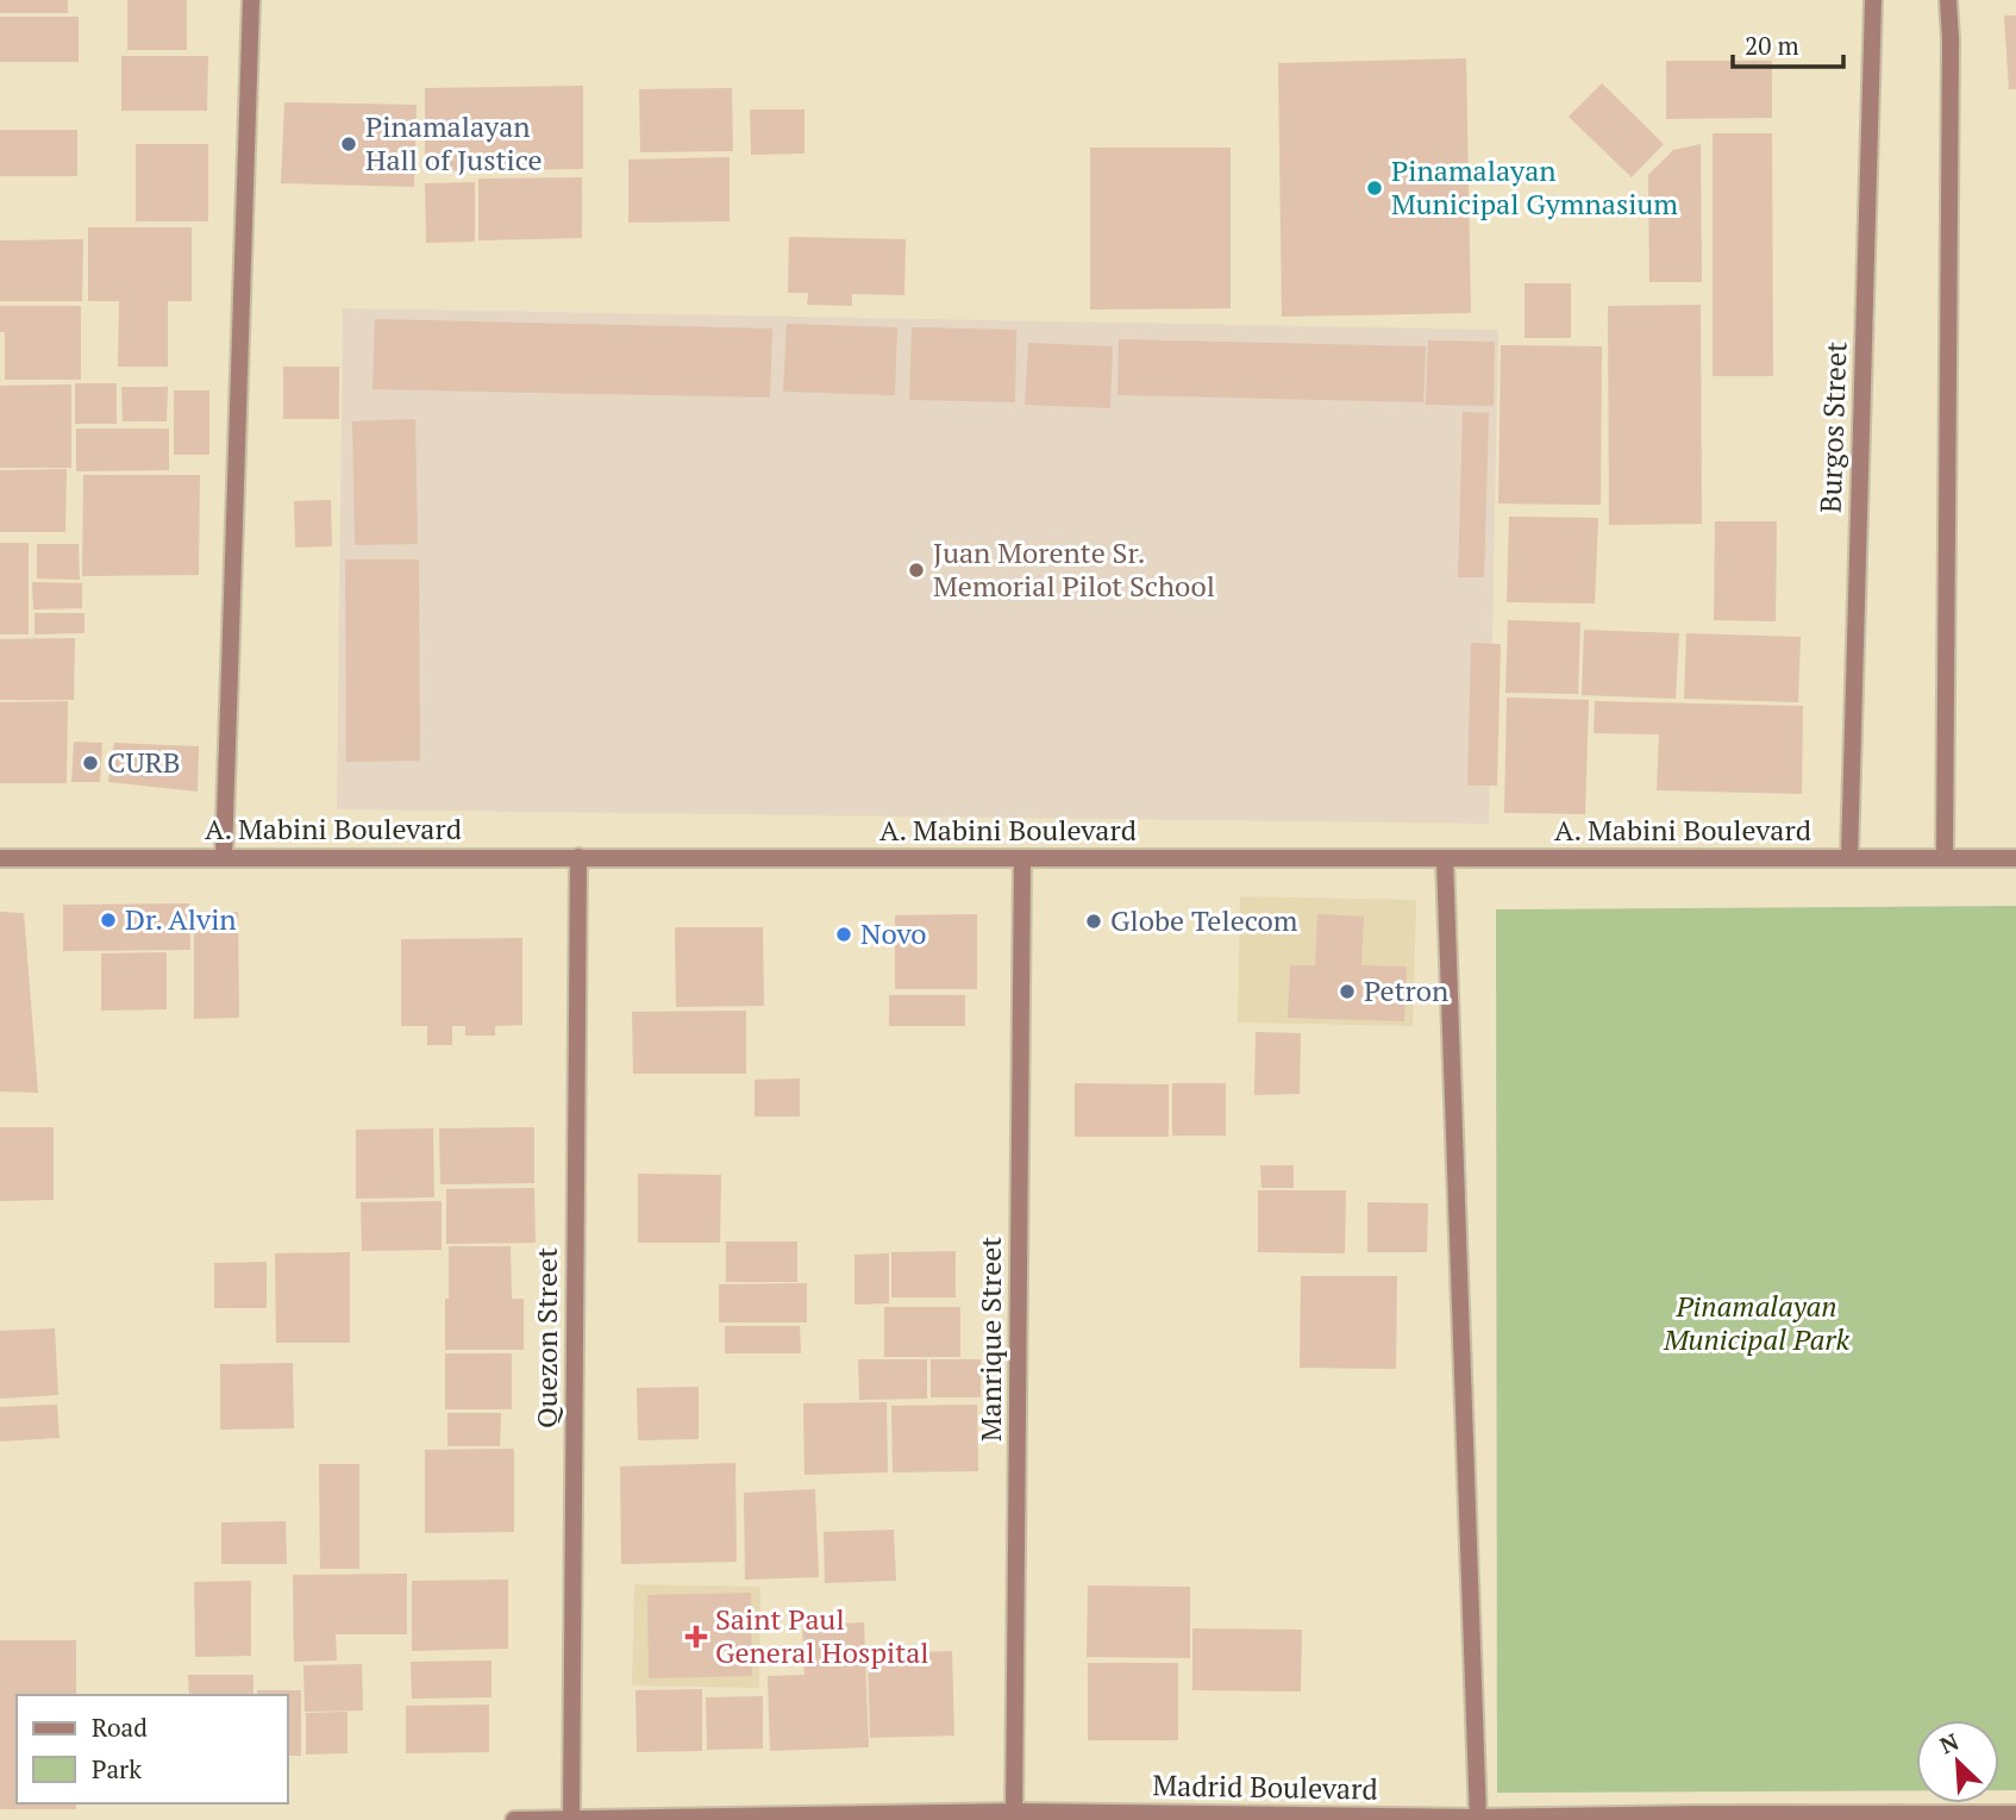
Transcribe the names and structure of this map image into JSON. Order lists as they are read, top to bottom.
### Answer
{
  "streets": {
    "street": [
      "Burgos Street",
      "A. Mabini Boulevard",
      "Quezon Street",
      "Manrique Street",
      "Madrid Boulevard"
    ]
  },
  "crossings": [
    ["Burgos Street", "A. Mabini Boulevard"],
    ["A. Mabini Boulevard", "Quezon Street"],
    ["A. Mabini Boulevard", "Manrique Street"],
    ["Quezon Street", "Madrid Boulevard"],
    ["Manrique Street", "Madrid Boulevard"]
  ],
  "parks": ["Pinamalayan Municipal Park"],
  "places": {
    "other": [
      "Pinamalayan Hall of Justice",
      "Pinamalayan Municipal Gymnasium",
      "Juan Morente Sr. Memorial Pilot School",
      "CURB",
      "Dr. Alvin",
      "Globe Telecom",
      "Novo",
      "Petron"
    ],
    "health": ["Saint Paul General Hospital"]
  },
  "legend": ["Road", "Park"],
  "scale_bar": "20 m",
  "north": "top left"
}
